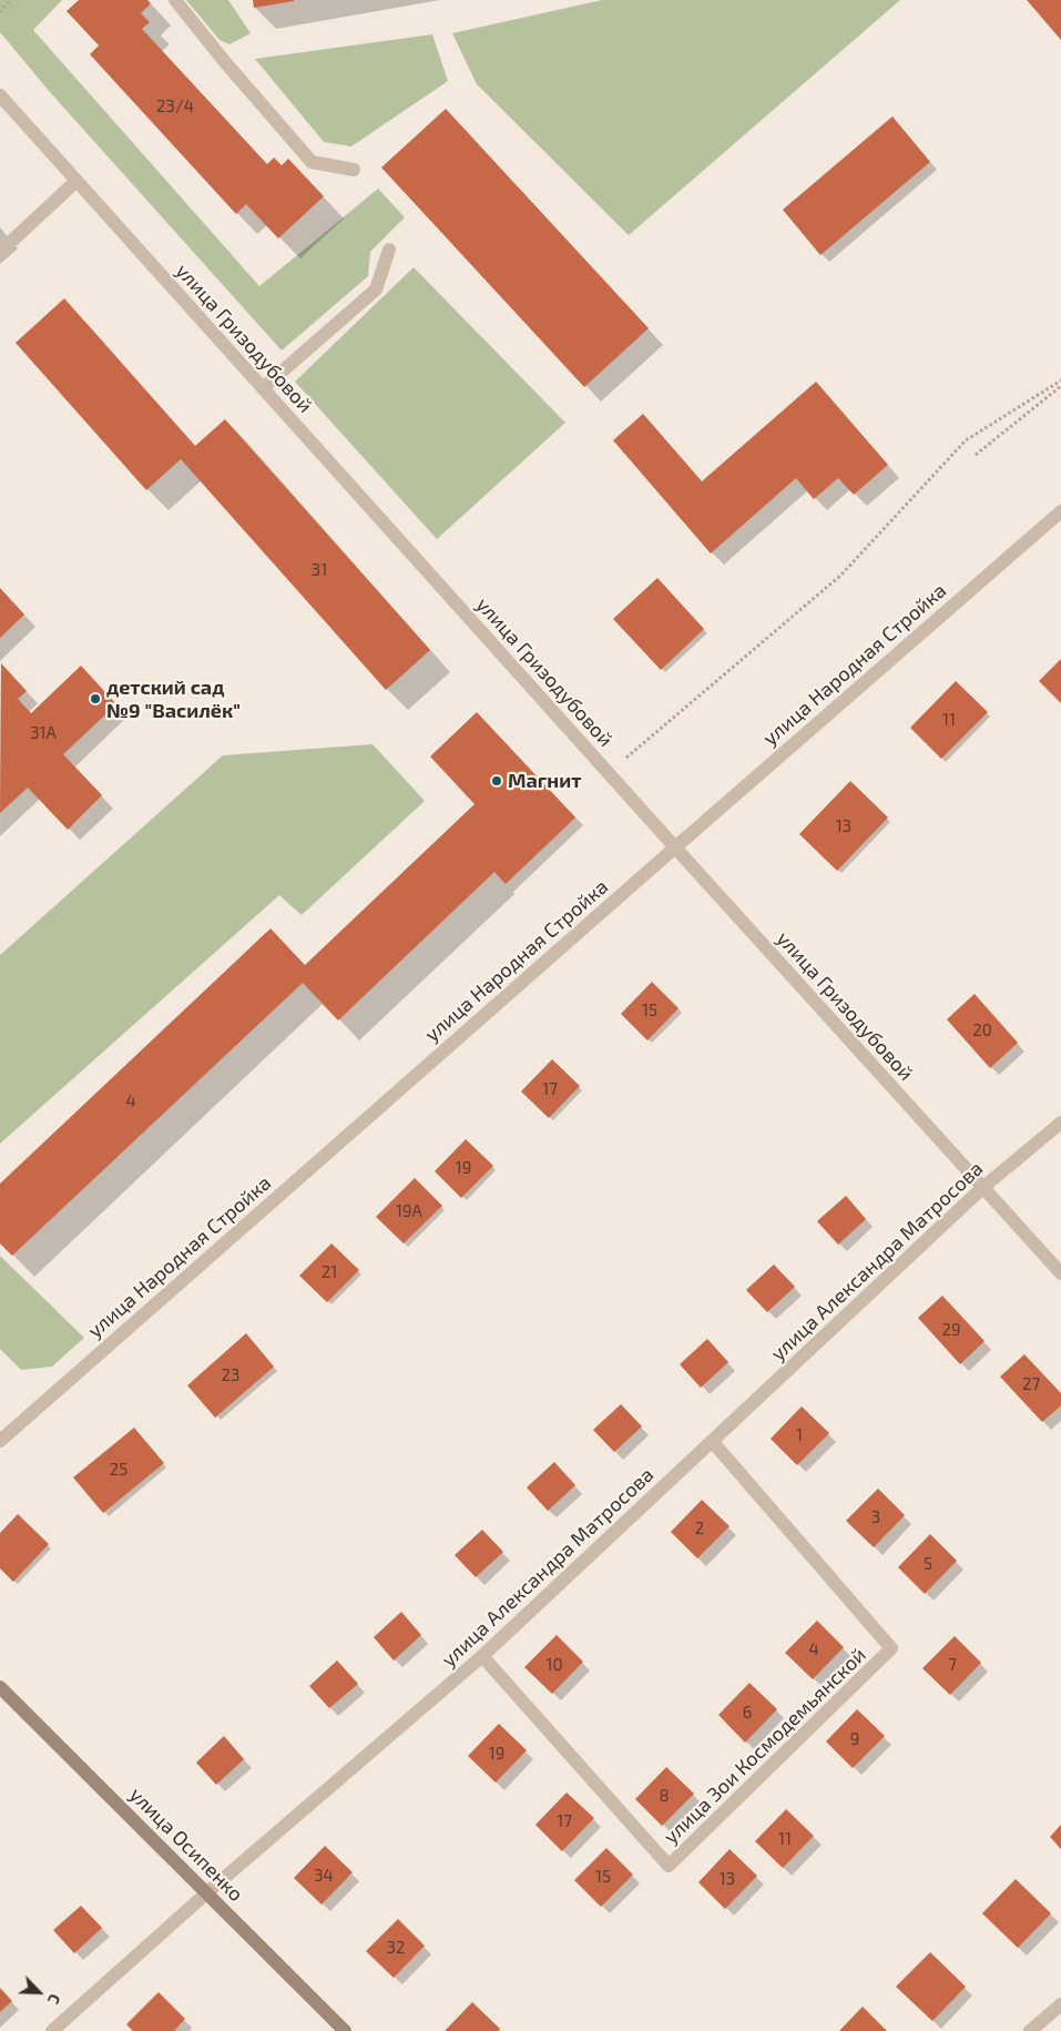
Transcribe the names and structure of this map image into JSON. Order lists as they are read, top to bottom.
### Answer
{
  "streets": {
    "street": [
      "улица Гризодубовой",
      "улица Народная Стройка",
      "улица Александра Матросова",
      "улица Зои Космодемьянской",
      "улица Осипенко"
    ]
  },
  "crossings": [
    ["улица Гризодубовой", "улица Народная Стройка"],
    ["улица Гризодубовой", "улица Александра Матросова"],
    ["улица Александра Матросова", "улица Зои Космодемьянской"],
    ["улица Александра Матросова", "улица Осипенко"]
  ],
  "places": ["детский сад №9 \"Василёк\"", "Магнит"],
  "house_numbers": [
    "23/4",
    "31",
    "11",
    "31А",
    "13",
    "15",
    "20",
    "17",
    "4",
    "19",
    "19А",
    "21",
    "29",
    "23",
    "27",
    "1",
    "25",
    "3",
    "2",
    "5",
    "4",
    "10",
    "7",
    "6",
    "9",
    "19",
    "8",
    "17",
    "11",
    "34",
    "15",
    "13",
    "32"
  ],
  "north": "bottom right"
}
